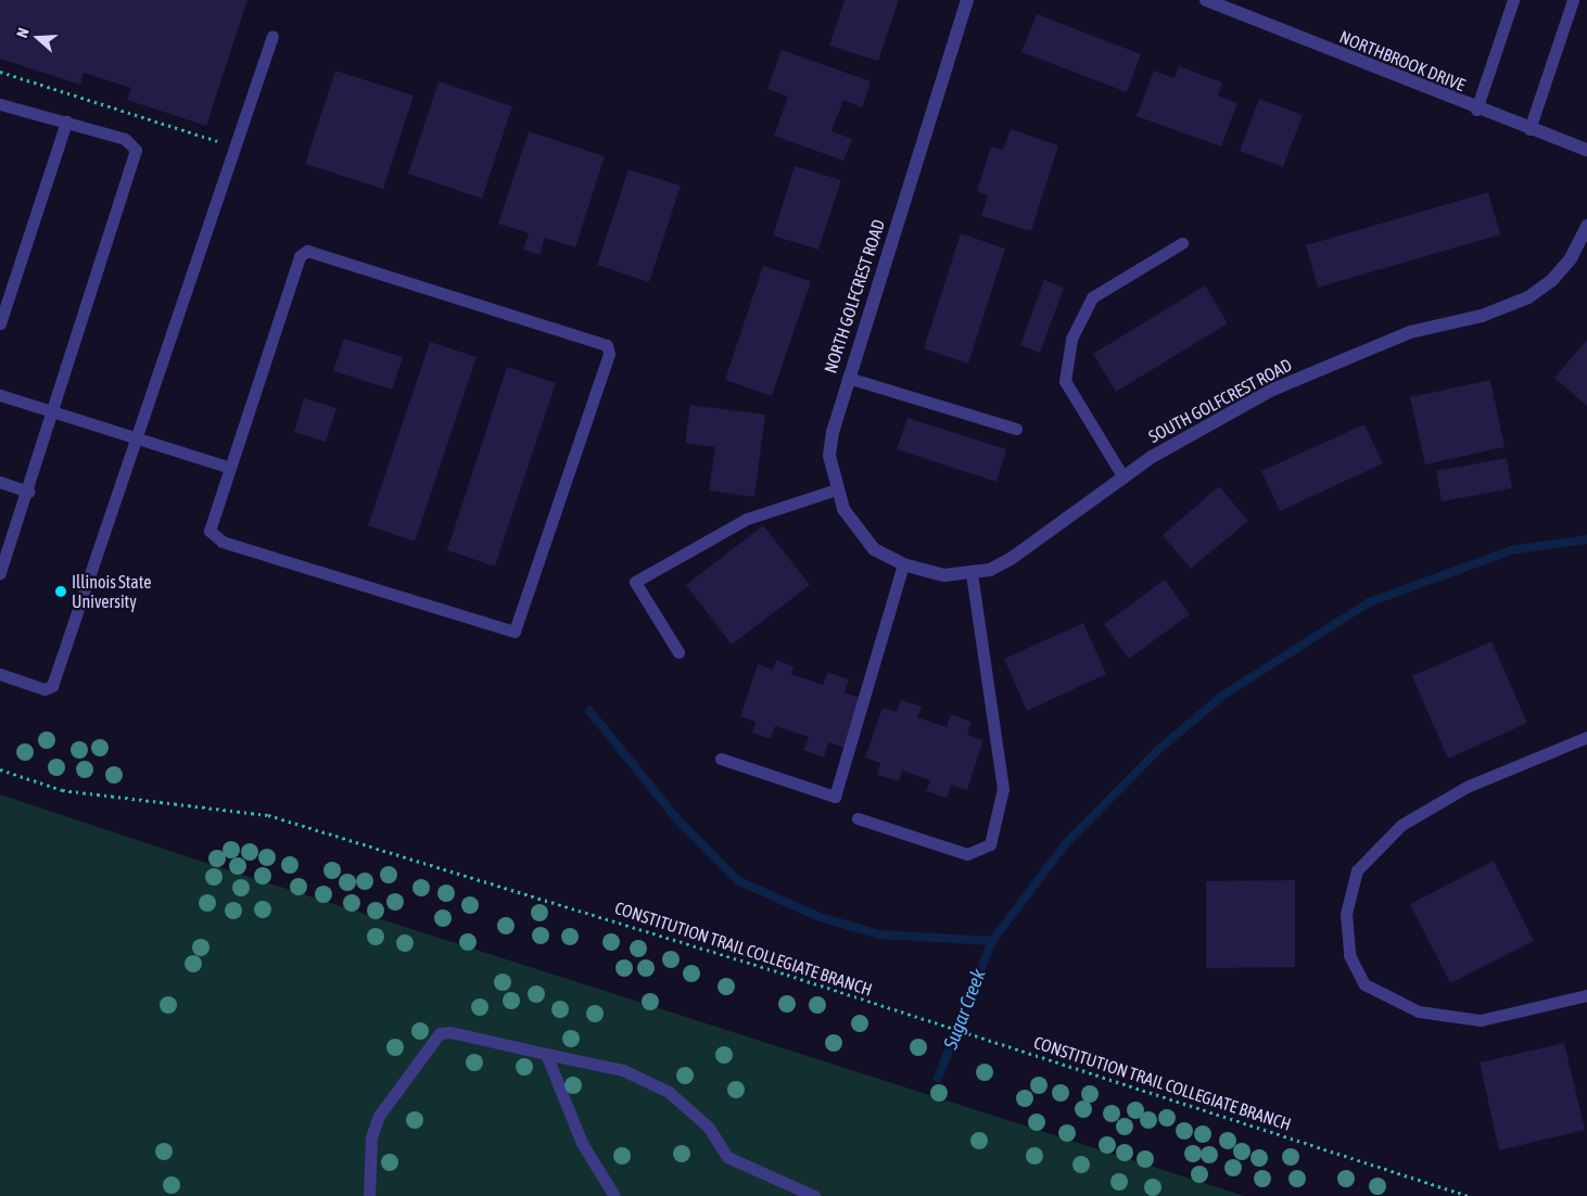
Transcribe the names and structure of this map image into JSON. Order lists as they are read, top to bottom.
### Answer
{
  "streets": {
    "street": ["NORTHBROOK DRIVE", "NORTH GOLFCREST ROAD", "SOUTH GOLFCREST ROAD"],
    "path": ["CONSTITUTION TRAIL COLLEGIATE BRANCH"]
  },
  "crossings": [
    ["NORTH GOLFCREST ROAD", "SOUTH GOLFCREST ROAD"]
  ],
  "water": ["Sugar Creek"],
  "places": ["Illinois State University"],
  "north": "left"
}
